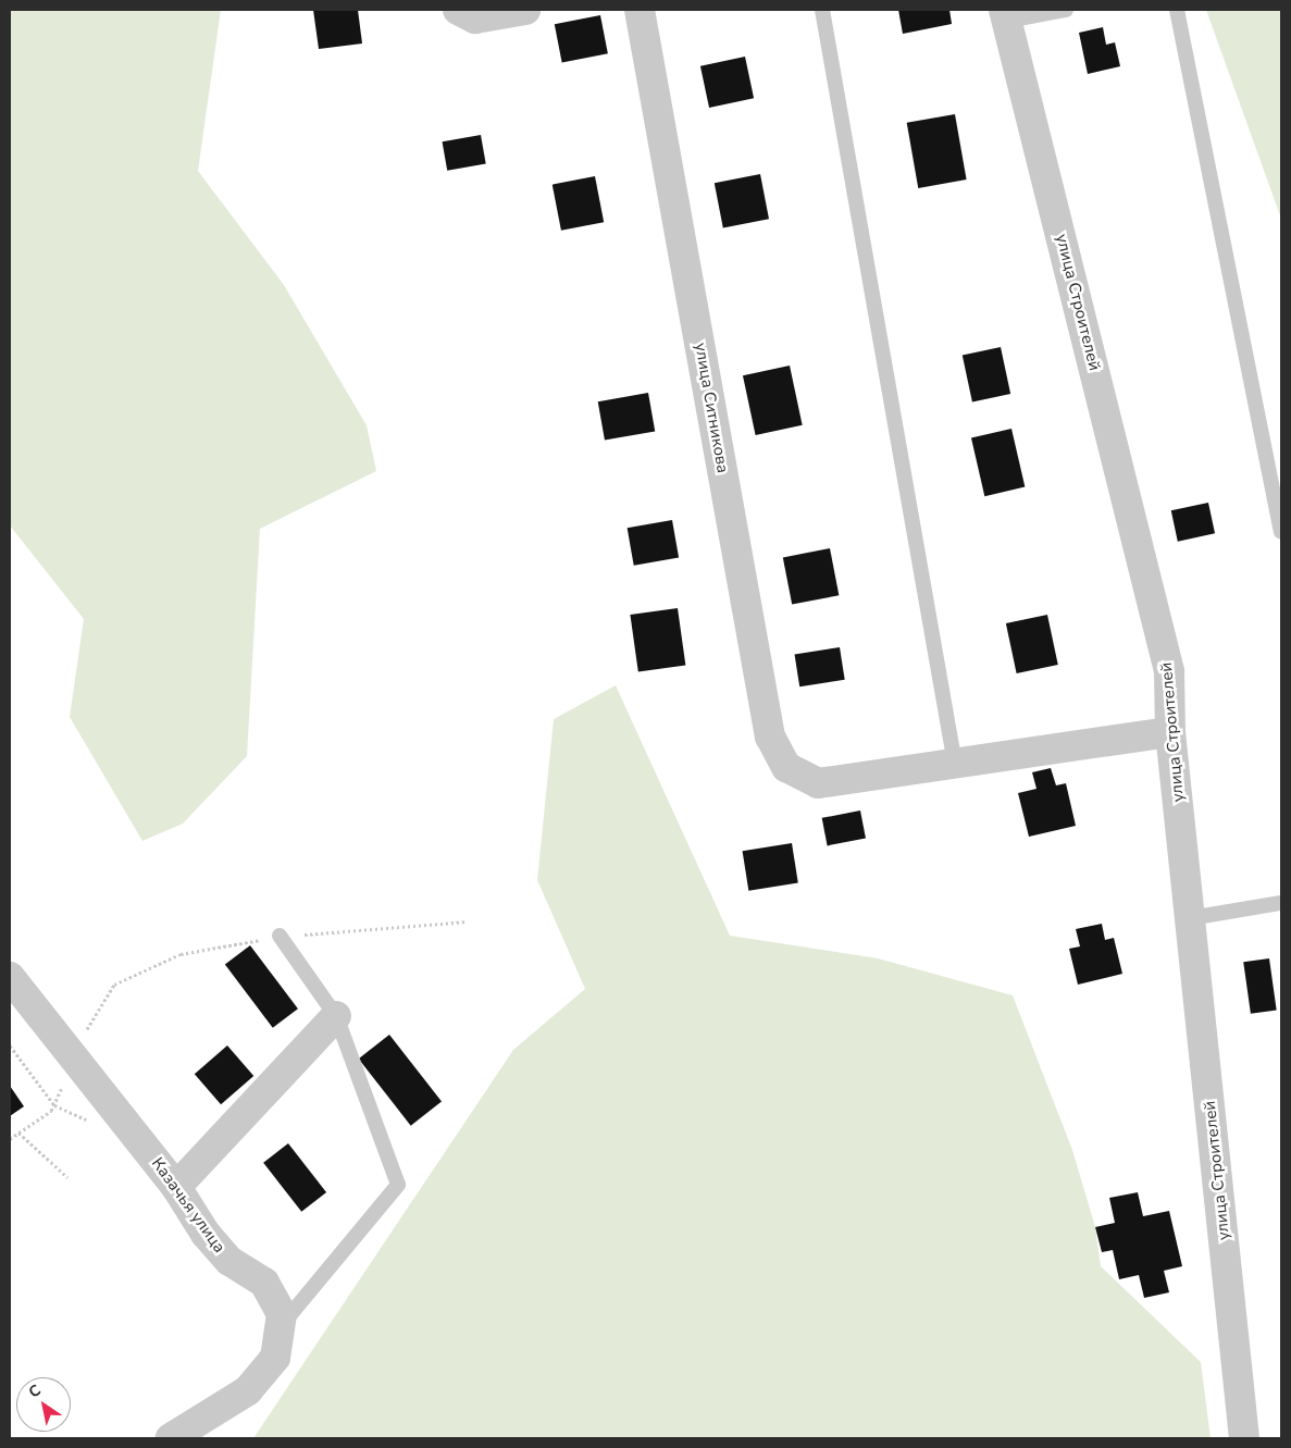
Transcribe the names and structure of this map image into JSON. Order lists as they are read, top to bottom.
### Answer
{
  "streets": {
    "street": ["улица Строителей", "улица Ситникова", "Казачья улица"]
  },
  "north": "top left"
}
